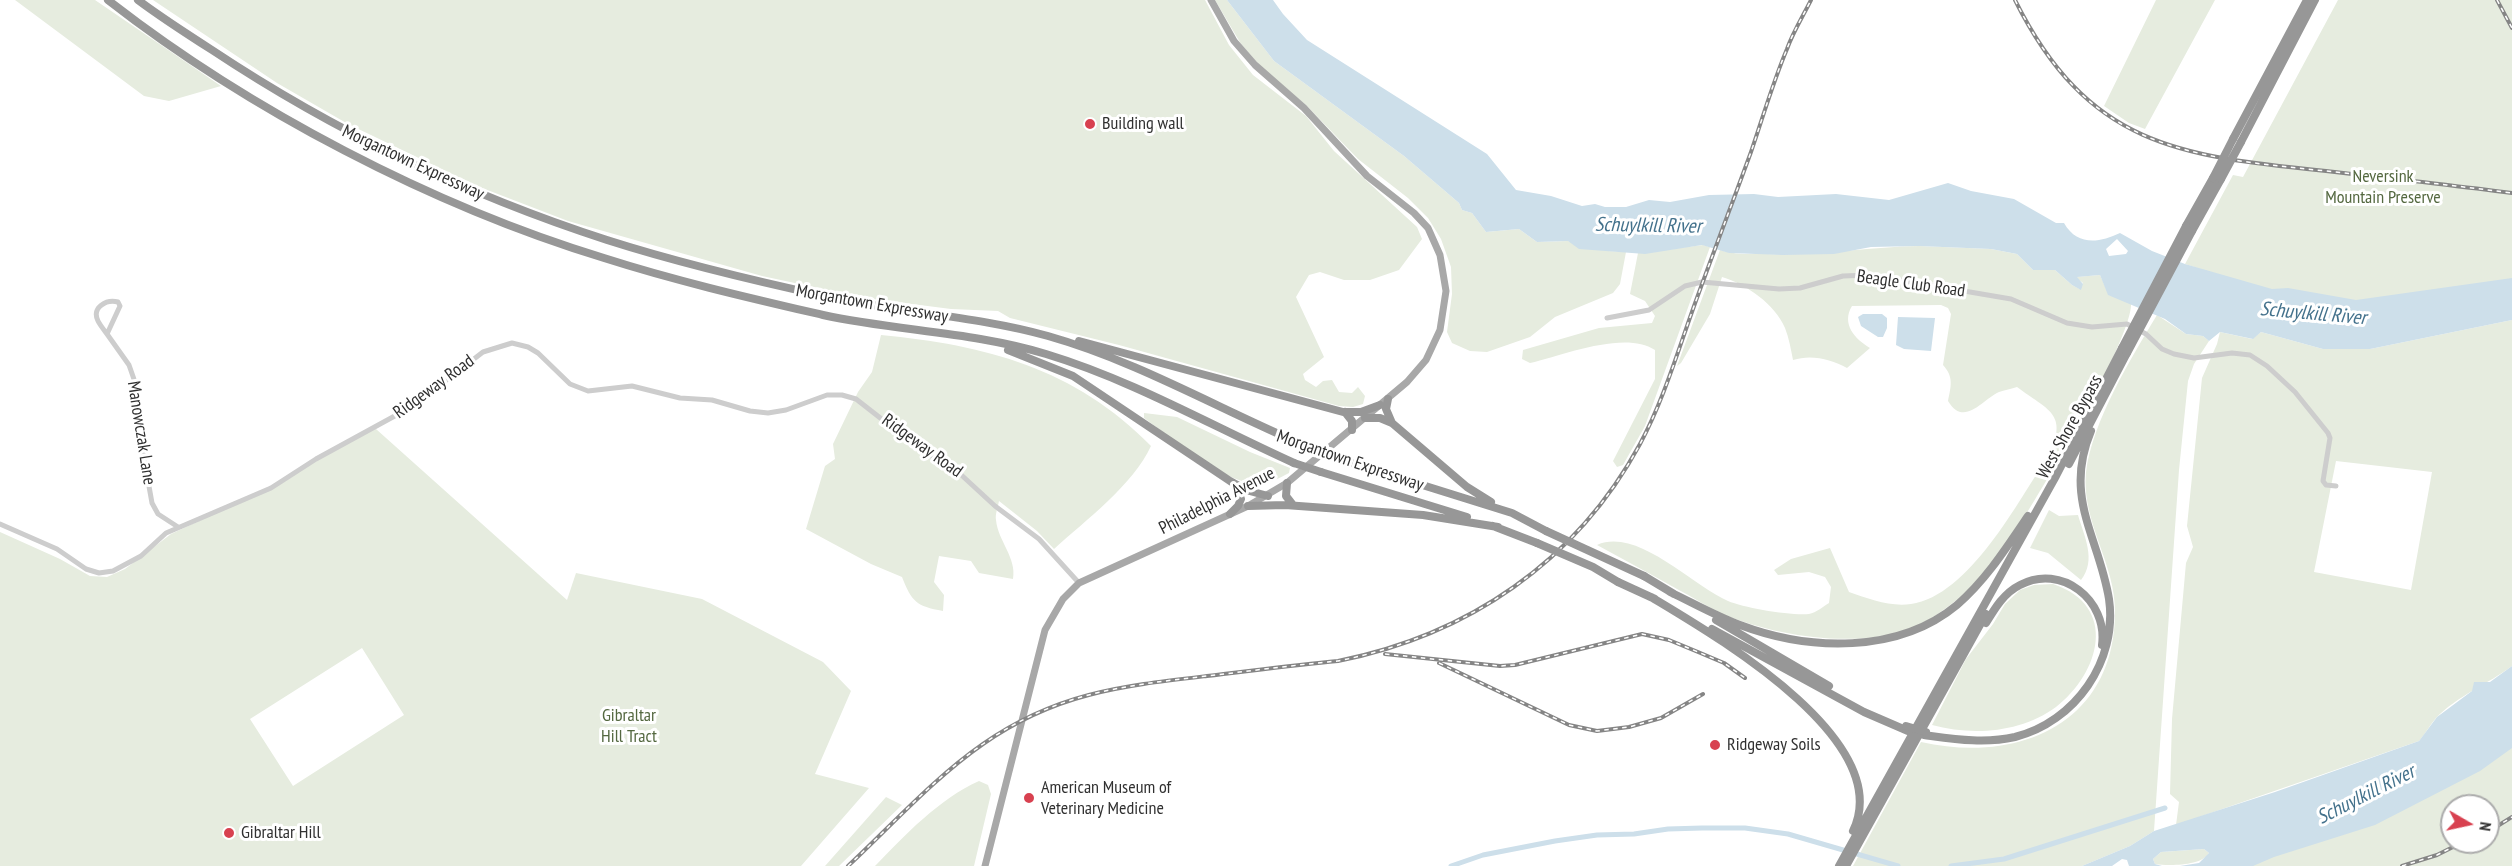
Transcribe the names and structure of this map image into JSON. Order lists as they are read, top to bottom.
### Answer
{
  "streets": {
    "highway": ["Morgantown Expressway", "West Shore Bypass"],
    "main road": ["Philadelphia Avenue"],
    "street": ["Beagle Club Road", "Ridgeway Road", "Manowczak Lane"]
  },
  "crossings": [
    ["Ridgeway Road", "Manowczak Lane"],
    ["Ridgeway Road", "Philadelphia Avenue"]
  ],
  "water": ["Schuylkill River"],
  "parks": ["Neversink Mountain Preserve", "Gibraltar Hill Tract"],
  "places": [
    "Building wall",
    "Ridgeway Soils",
    "American Museum of Veterinary Medicine",
    "Gibraltar Hill"
  ],
  "north": "right"
}
